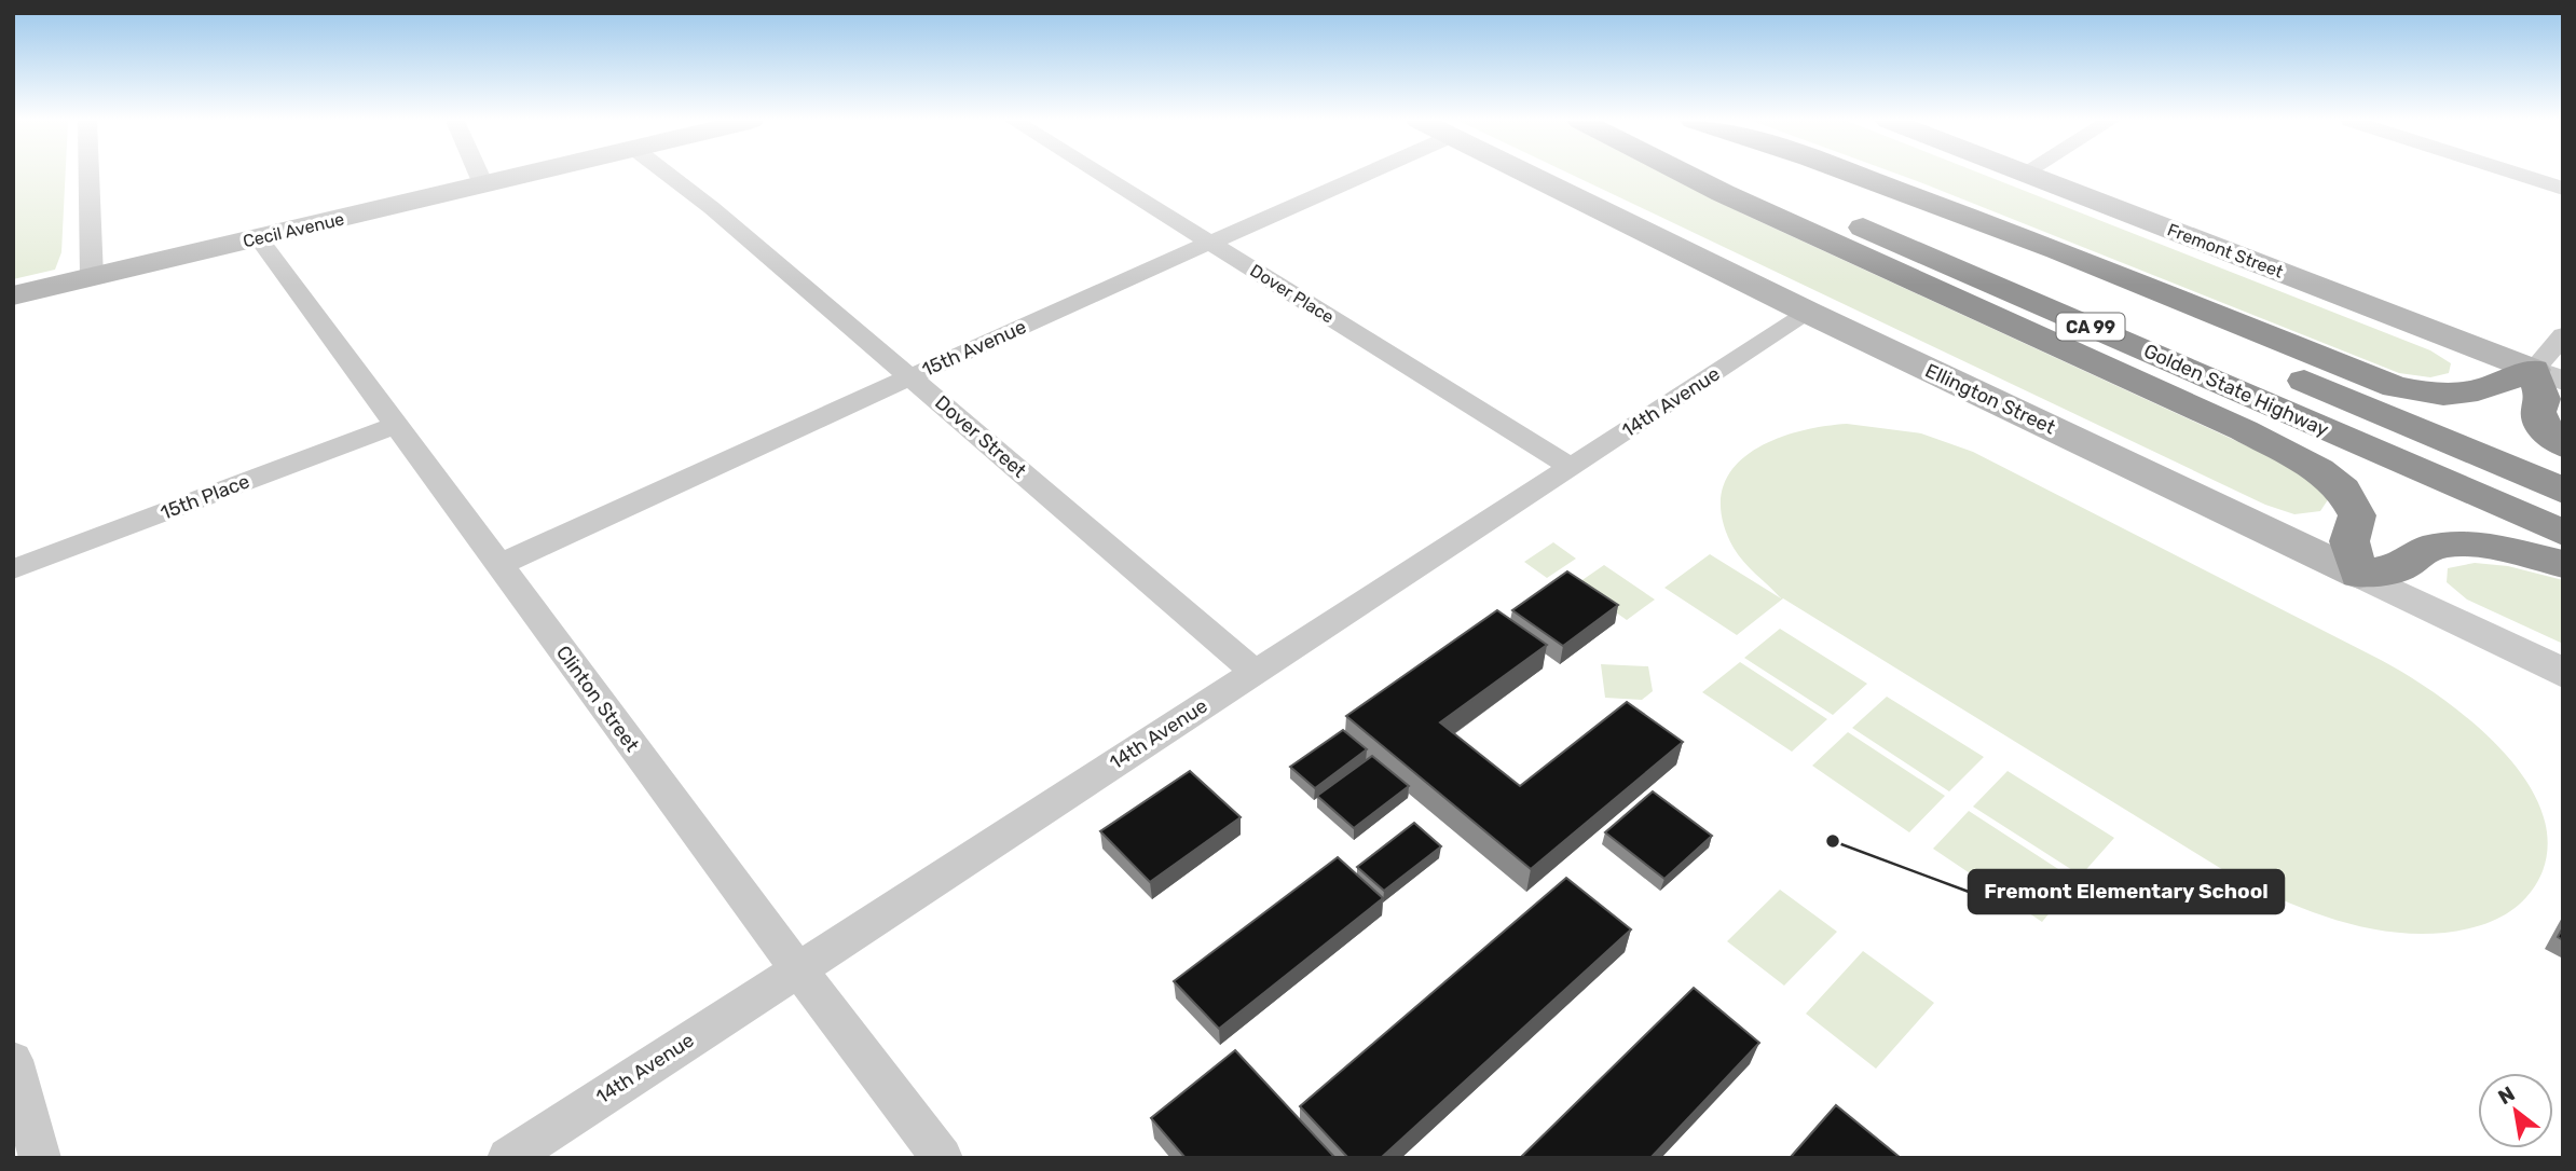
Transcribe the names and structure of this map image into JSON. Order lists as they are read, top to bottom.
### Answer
{
  "streets": {
    "highway": ["CA 99", "Golden State Highway"],
    "main road": ["Cecil Avenue", "Fremont Street", "Ellington Street"],
    "street": [
      "Dover Place",
      "15th Avenue",
      "14th Avenue",
      "Dover Street",
      "15th Place",
      "Clinton Street"
    ]
  },
  "crossings": [
    ["Cecil Avenue", "Clinton Street"],
    ["Dover Place", "15th Avenue"],
    ["Dover Place", "14th Avenue"],
    ["15th Avenue", "Dover Street"],
    ["15th Avenue", "Clinton Street"],
    ["Ellington Street", "14th Avenue"],
    ["14th Avenue", "Dover Street"],
    ["14th Avenue", "Clinton Street"],
    ["15th Place", "Clinton Street"]
  ],
  "places": ["Fremont Elementary School"],
  "north": "top left"
}
